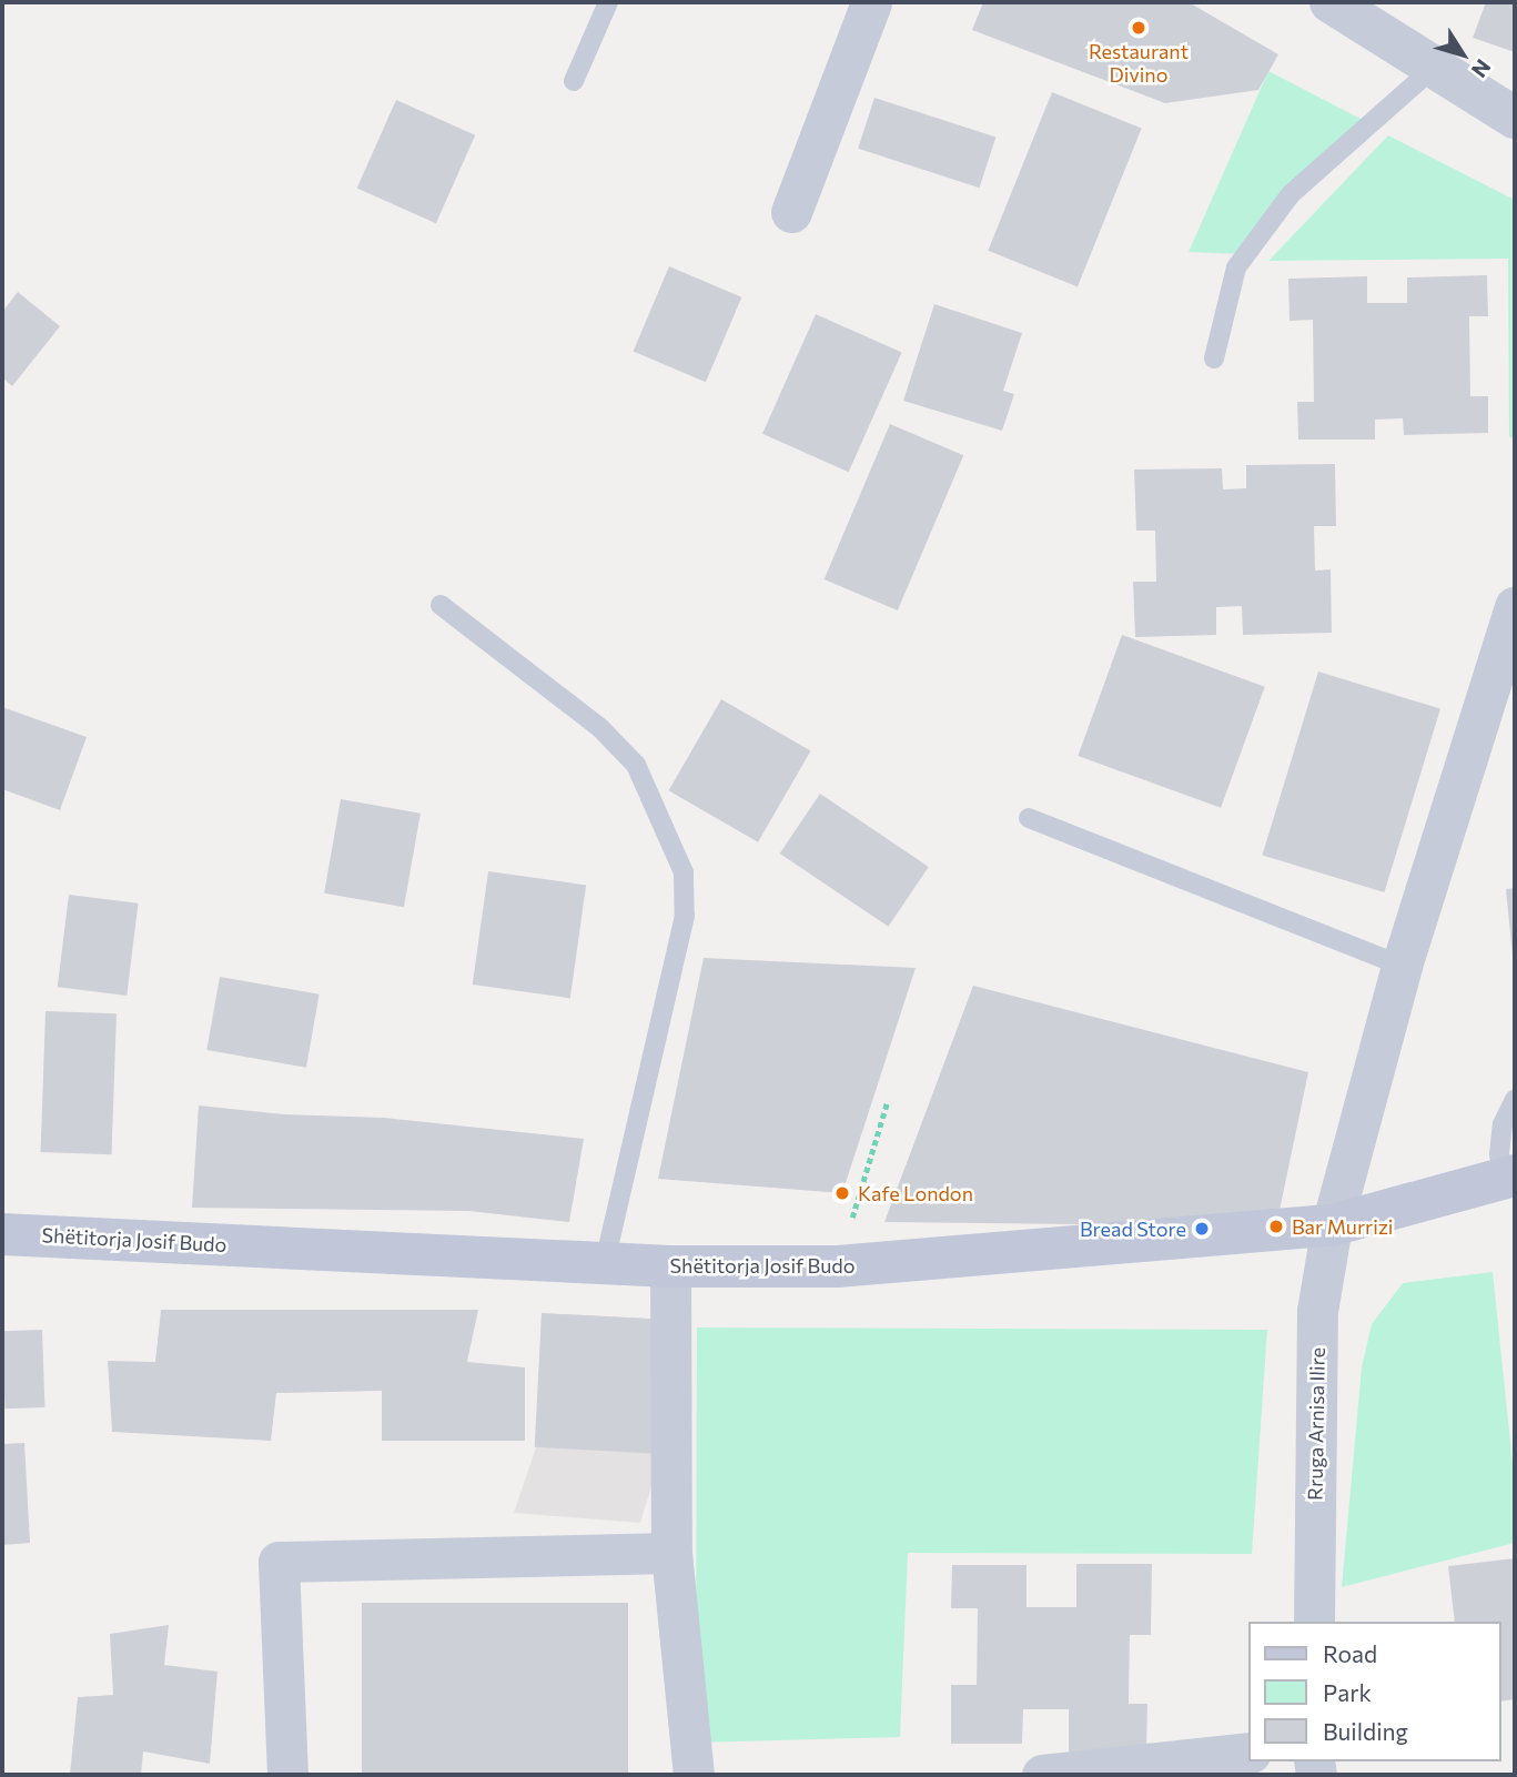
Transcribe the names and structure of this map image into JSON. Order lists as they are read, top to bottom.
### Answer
{
  "streets": {
    "main road": ["Shëtitorja Josif Budo"],
    "street": ["Rruga Arnisa Ilire"]
  },
  "crossings": [
    ["Shëtitorja Josif Budo", "Rruga Arnisa Ilire"]
  ],
  "places": [
    "Restaurant Divino",
    "Kafe London",
    "Bar Murrizi",
    "Bread Store"
  ],
  "legend": ["Road", "Park", "Building"],
  "north": "bottom right"
}
